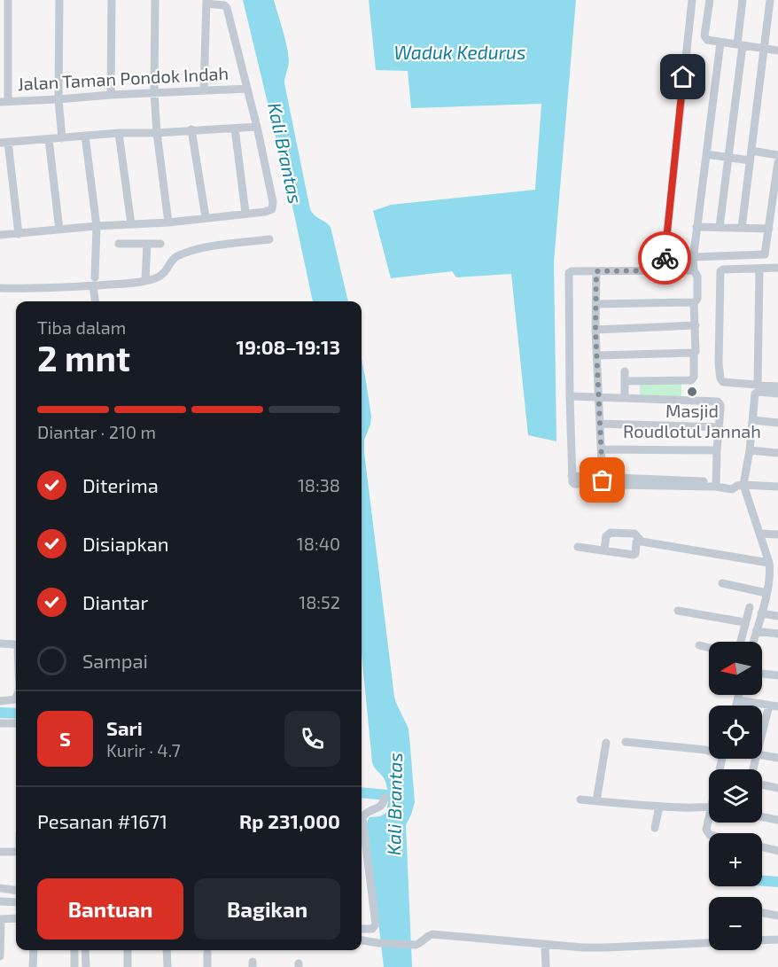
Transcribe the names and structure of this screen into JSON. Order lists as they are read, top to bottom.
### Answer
{
  "streets": {
    "street": ["Jalan Taman Pondok Indah"]
  },
  "water": ["Waduk Kedurus", "Kali Brantas"],
  "places": ["Masjid Roudlotul Jannah"],
  "north": "left",
  "page": {
    "heading": ["2 mnt", "Tiba dalam", "19:08–19:13"],
    "panel": [
      "Sari",
      "Kurir · 4.7",
      "Pesanan #1671",
      "Rp 231,000"
    ],
    "bar": "Diantar · 210 m",
    "list": [
      ["Diterima", "18:38"],
      ["Disiapkan", "18:40"],
      ["Diantar", "18:52"],
      "Sampai"
    ],
    "map_buttons": ["+", "−"],
    "round": "S",
    "buttons": ["Bantuan", "Bagikan"]
  }
}
